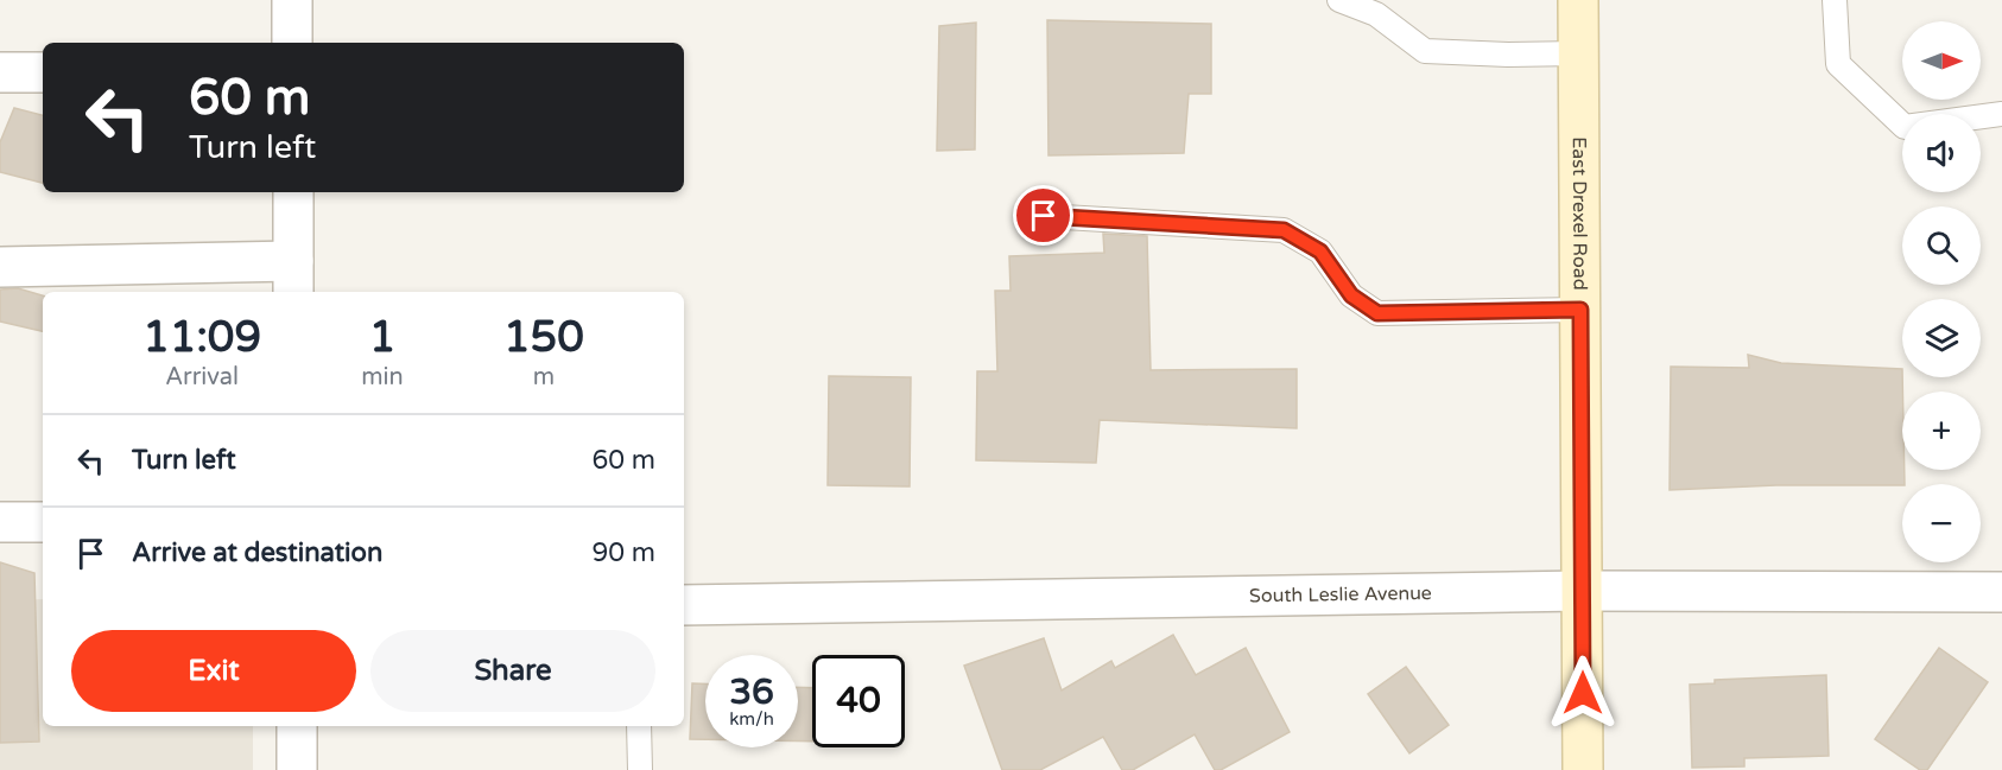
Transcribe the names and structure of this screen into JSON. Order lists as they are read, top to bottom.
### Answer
{
  "streets": {
    "street": ["East Drexel Road", "South Leslie Avenue"]
  },
  "crossings": [
    ["East Drexel Road", "South Leslie Avenue"]
  ],
  "north": "right",
  "page": {
    "map_buttons": ["+", "−"],
    "turn": ["60 m", "Turn left"],
    "eta": [
      "11:09",
      "Arrival",
      "1",
      "min",
      "150",
      "m"
    ],
    "list": [
      {
        "name": "Turn left",
        "value": "60 m"
      },
      {
        "name": "Arrive at destination",
        "value": "90 m"
      }
    ],
    "buttons": ["Exit", "Share"],
    "speed": "36 km/h",
    "limit": "40"
  }
}
